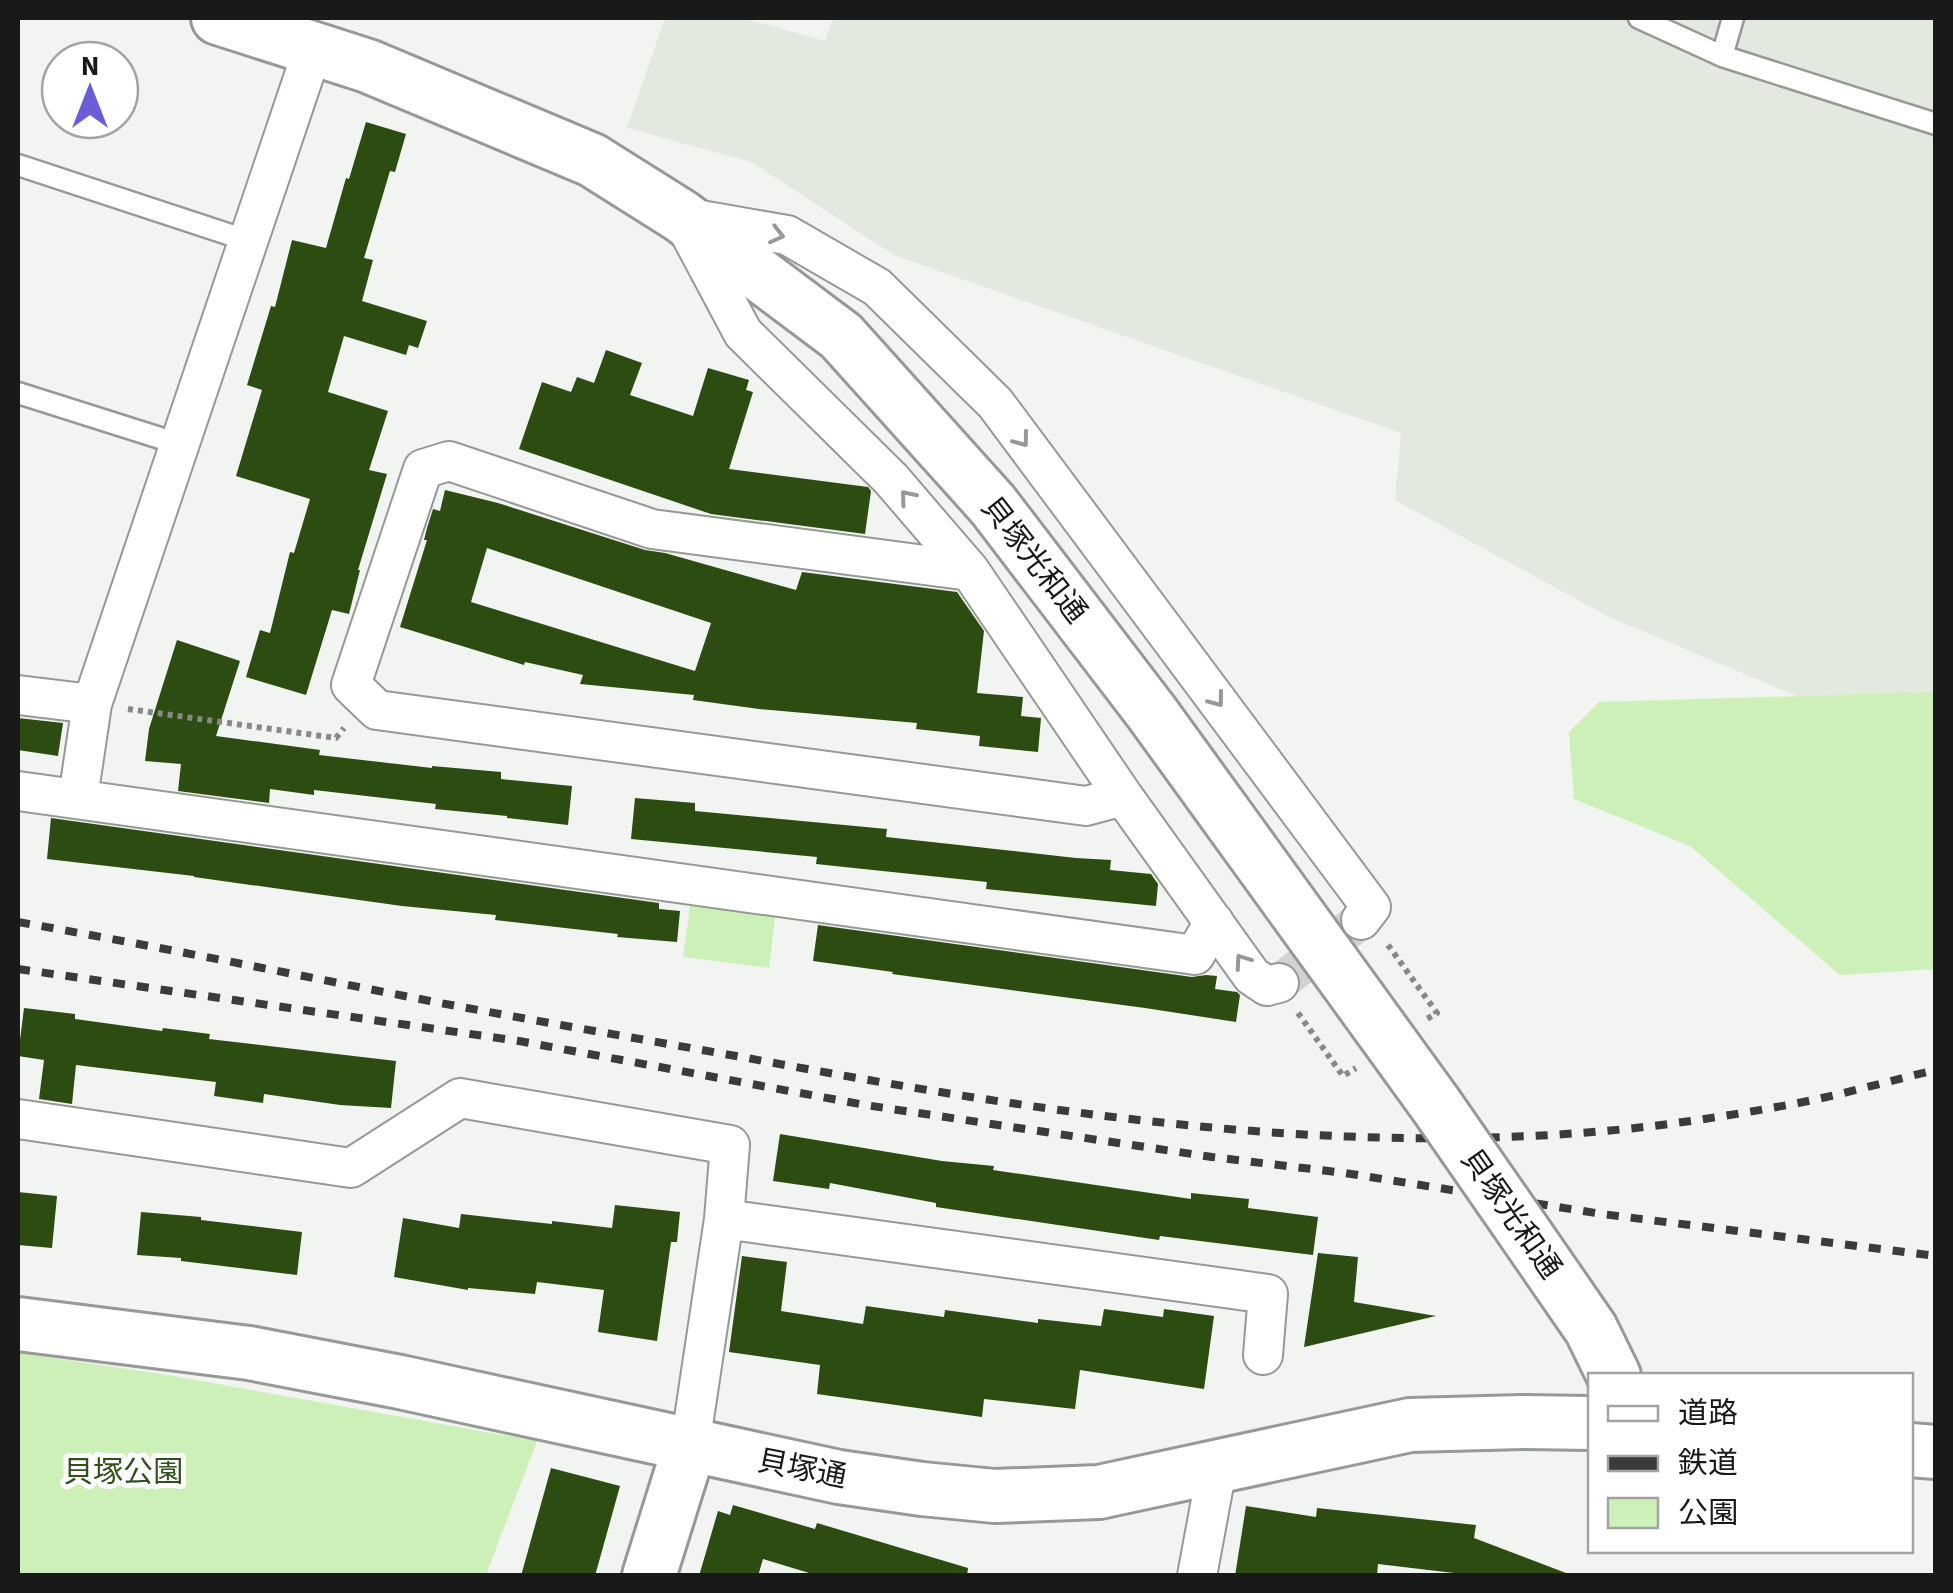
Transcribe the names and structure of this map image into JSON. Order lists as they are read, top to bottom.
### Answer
{
  "streets": {
    "street": ["貝塚光和通", "貝塚通"]
  },
  "parks": ["貝塚公園"],
  "legend": ["道路", "鉄道", "公園"],
  "north": "top"
}
